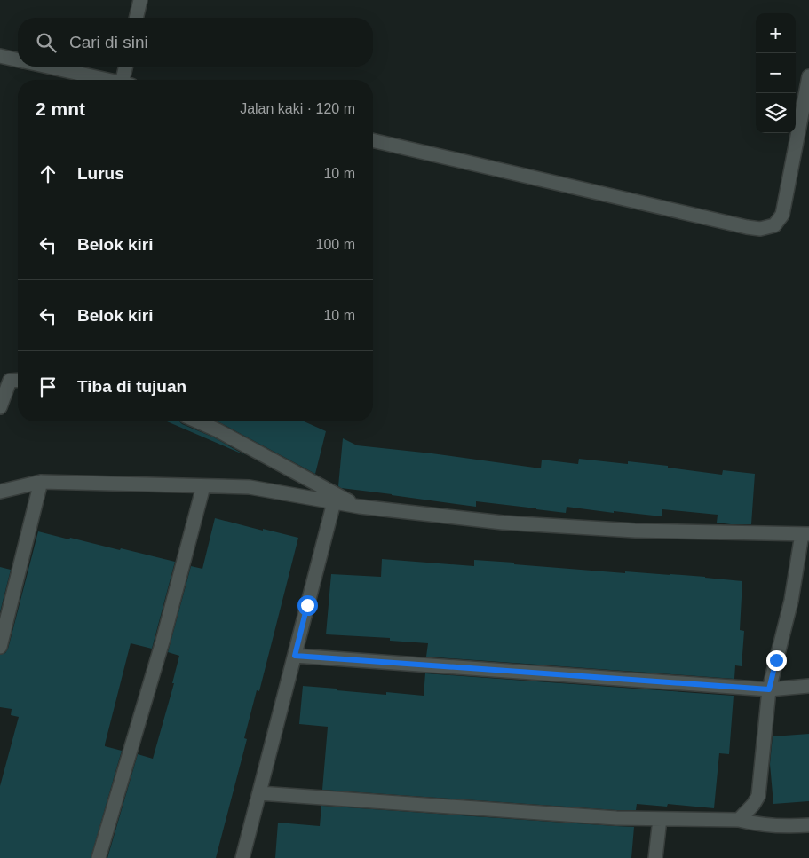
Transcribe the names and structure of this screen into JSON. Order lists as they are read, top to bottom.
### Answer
{
  "page": {
    "map_buttons": ["+", "−"],
    "search": "Cari di sini",
    "heading": ["2 mnt", "Jalan kaki · 120 m"],
    "list": [
      ["Lurus", "10 m"],
      ["Belok kiri", "100 m"],
      ["Belok kiri", "10 m"],
      "Tiba di tujuan"
    ]
  }
}
